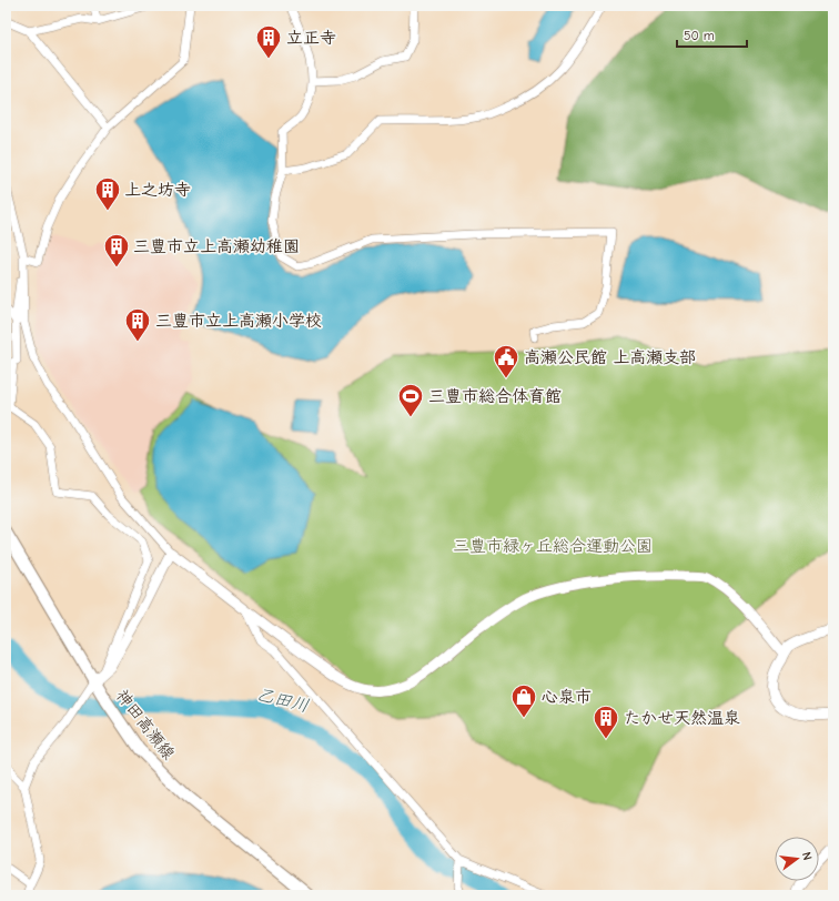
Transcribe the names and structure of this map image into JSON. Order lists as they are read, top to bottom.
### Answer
{
  "streets": {
    "main road": ["神田高瀬線"]
  },
  "water": ["乙田川"],
  "parks": ["三豊市緑ヶ丘総合運動公園"],
  "places": {
    "building": [
      "立正寺",
      "上之坊寺",
      "三豊市立上高瀬幼稚園",
      "三豊市立上高瀬小学校",
      "たかせ天然温泉"
    ],
    "public building": ["高瀬公民館 上高瀬支部"],
    "sports": ["三豊市総合体育館"],
    "shop": ["心泉市"]
  },
  "scale_bar": "50 m",
  "north": "right"
}
